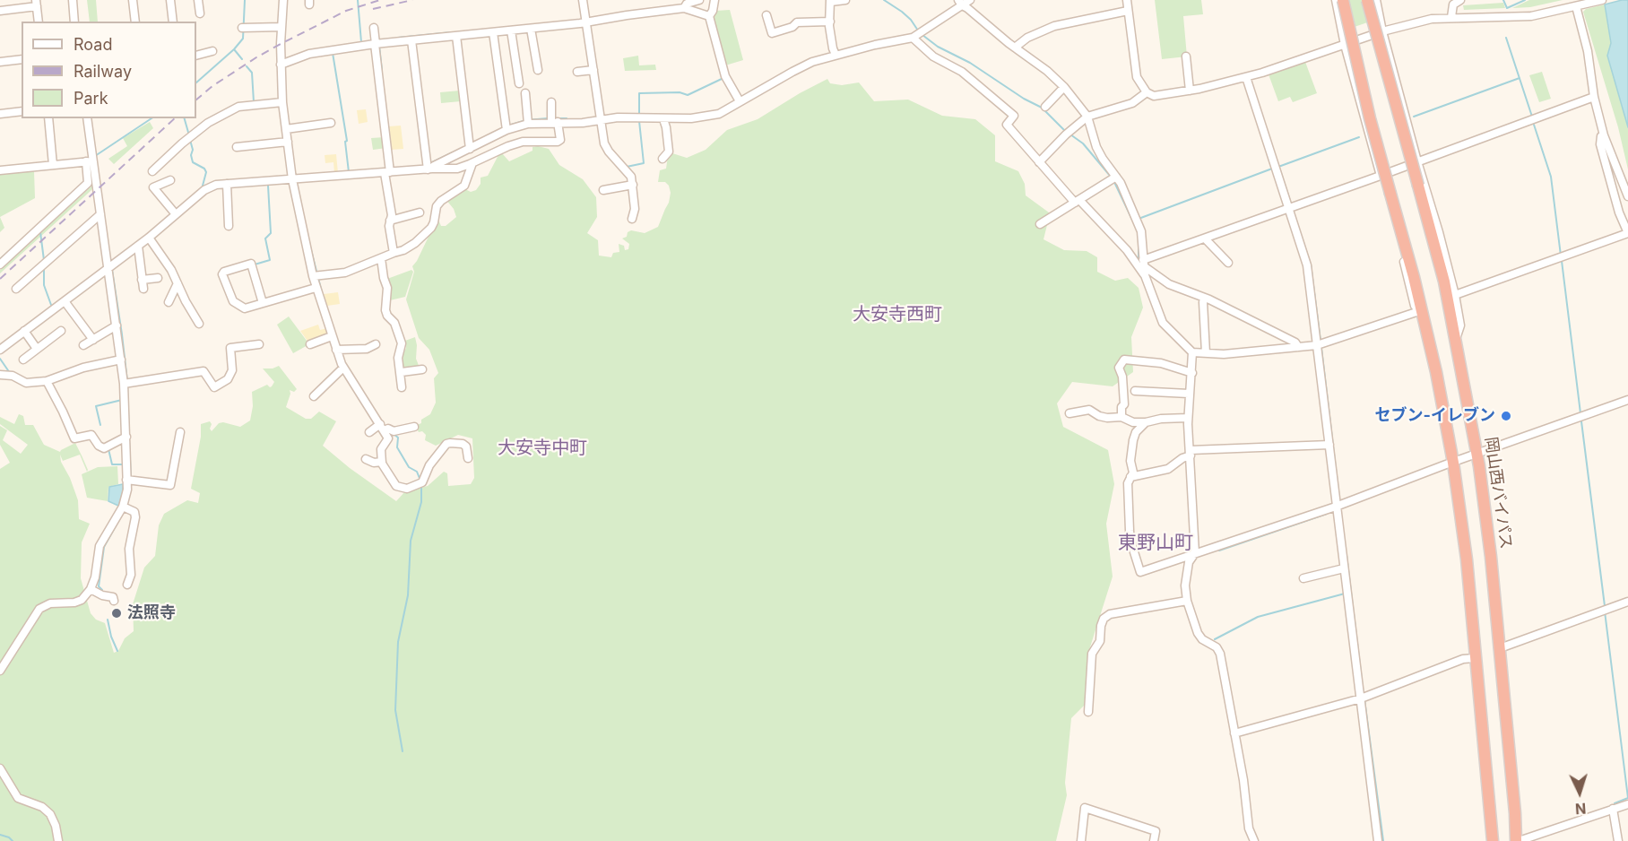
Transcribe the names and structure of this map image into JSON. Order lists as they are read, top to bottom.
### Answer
{
  "streets": {
    "highway": ["岡山西バイパス"]
  },
  "districts": ["大安寺西町", "大安寺中町", "東野山町"],
  "places": ["セブン-イレブン", "法照寺"],
  "legend": ["Road", "Railway", "Park"],
  "north": "bottom"
}
